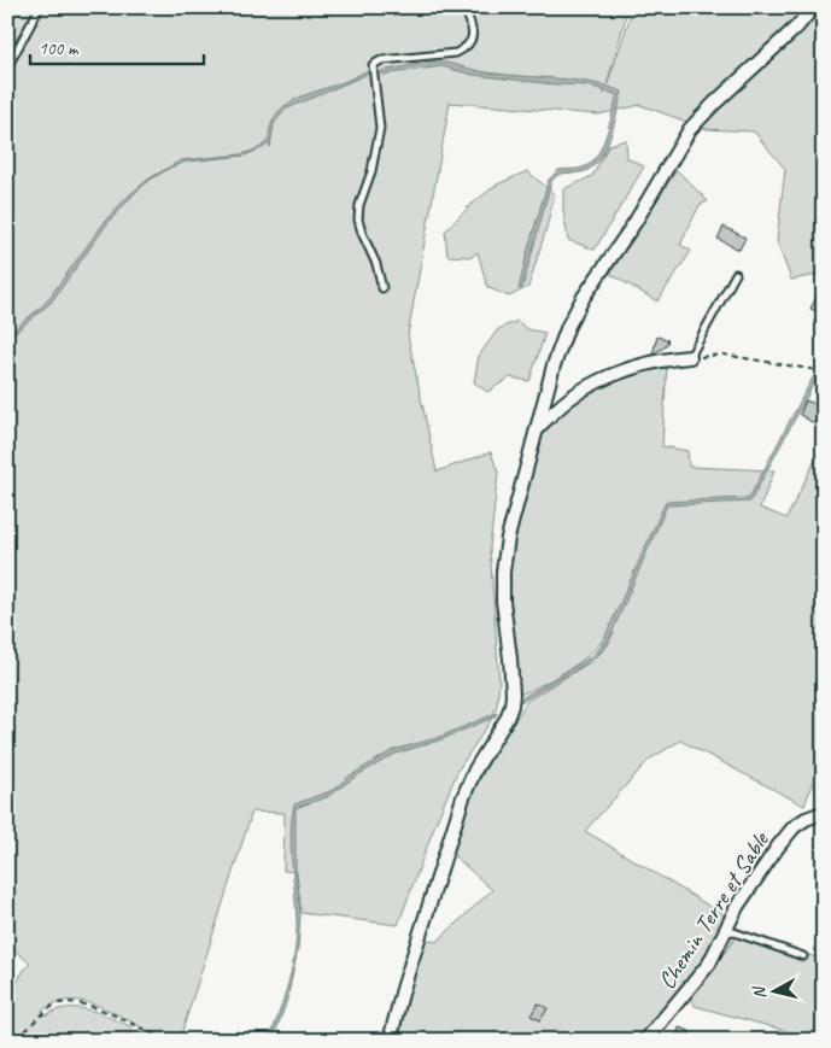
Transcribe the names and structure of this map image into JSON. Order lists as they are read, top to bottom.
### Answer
{
  "streets": {
    "street": ["Chemin Terre et Sable"]
  },
  "scale_bar": "100 m",
  "north": "left"
}
